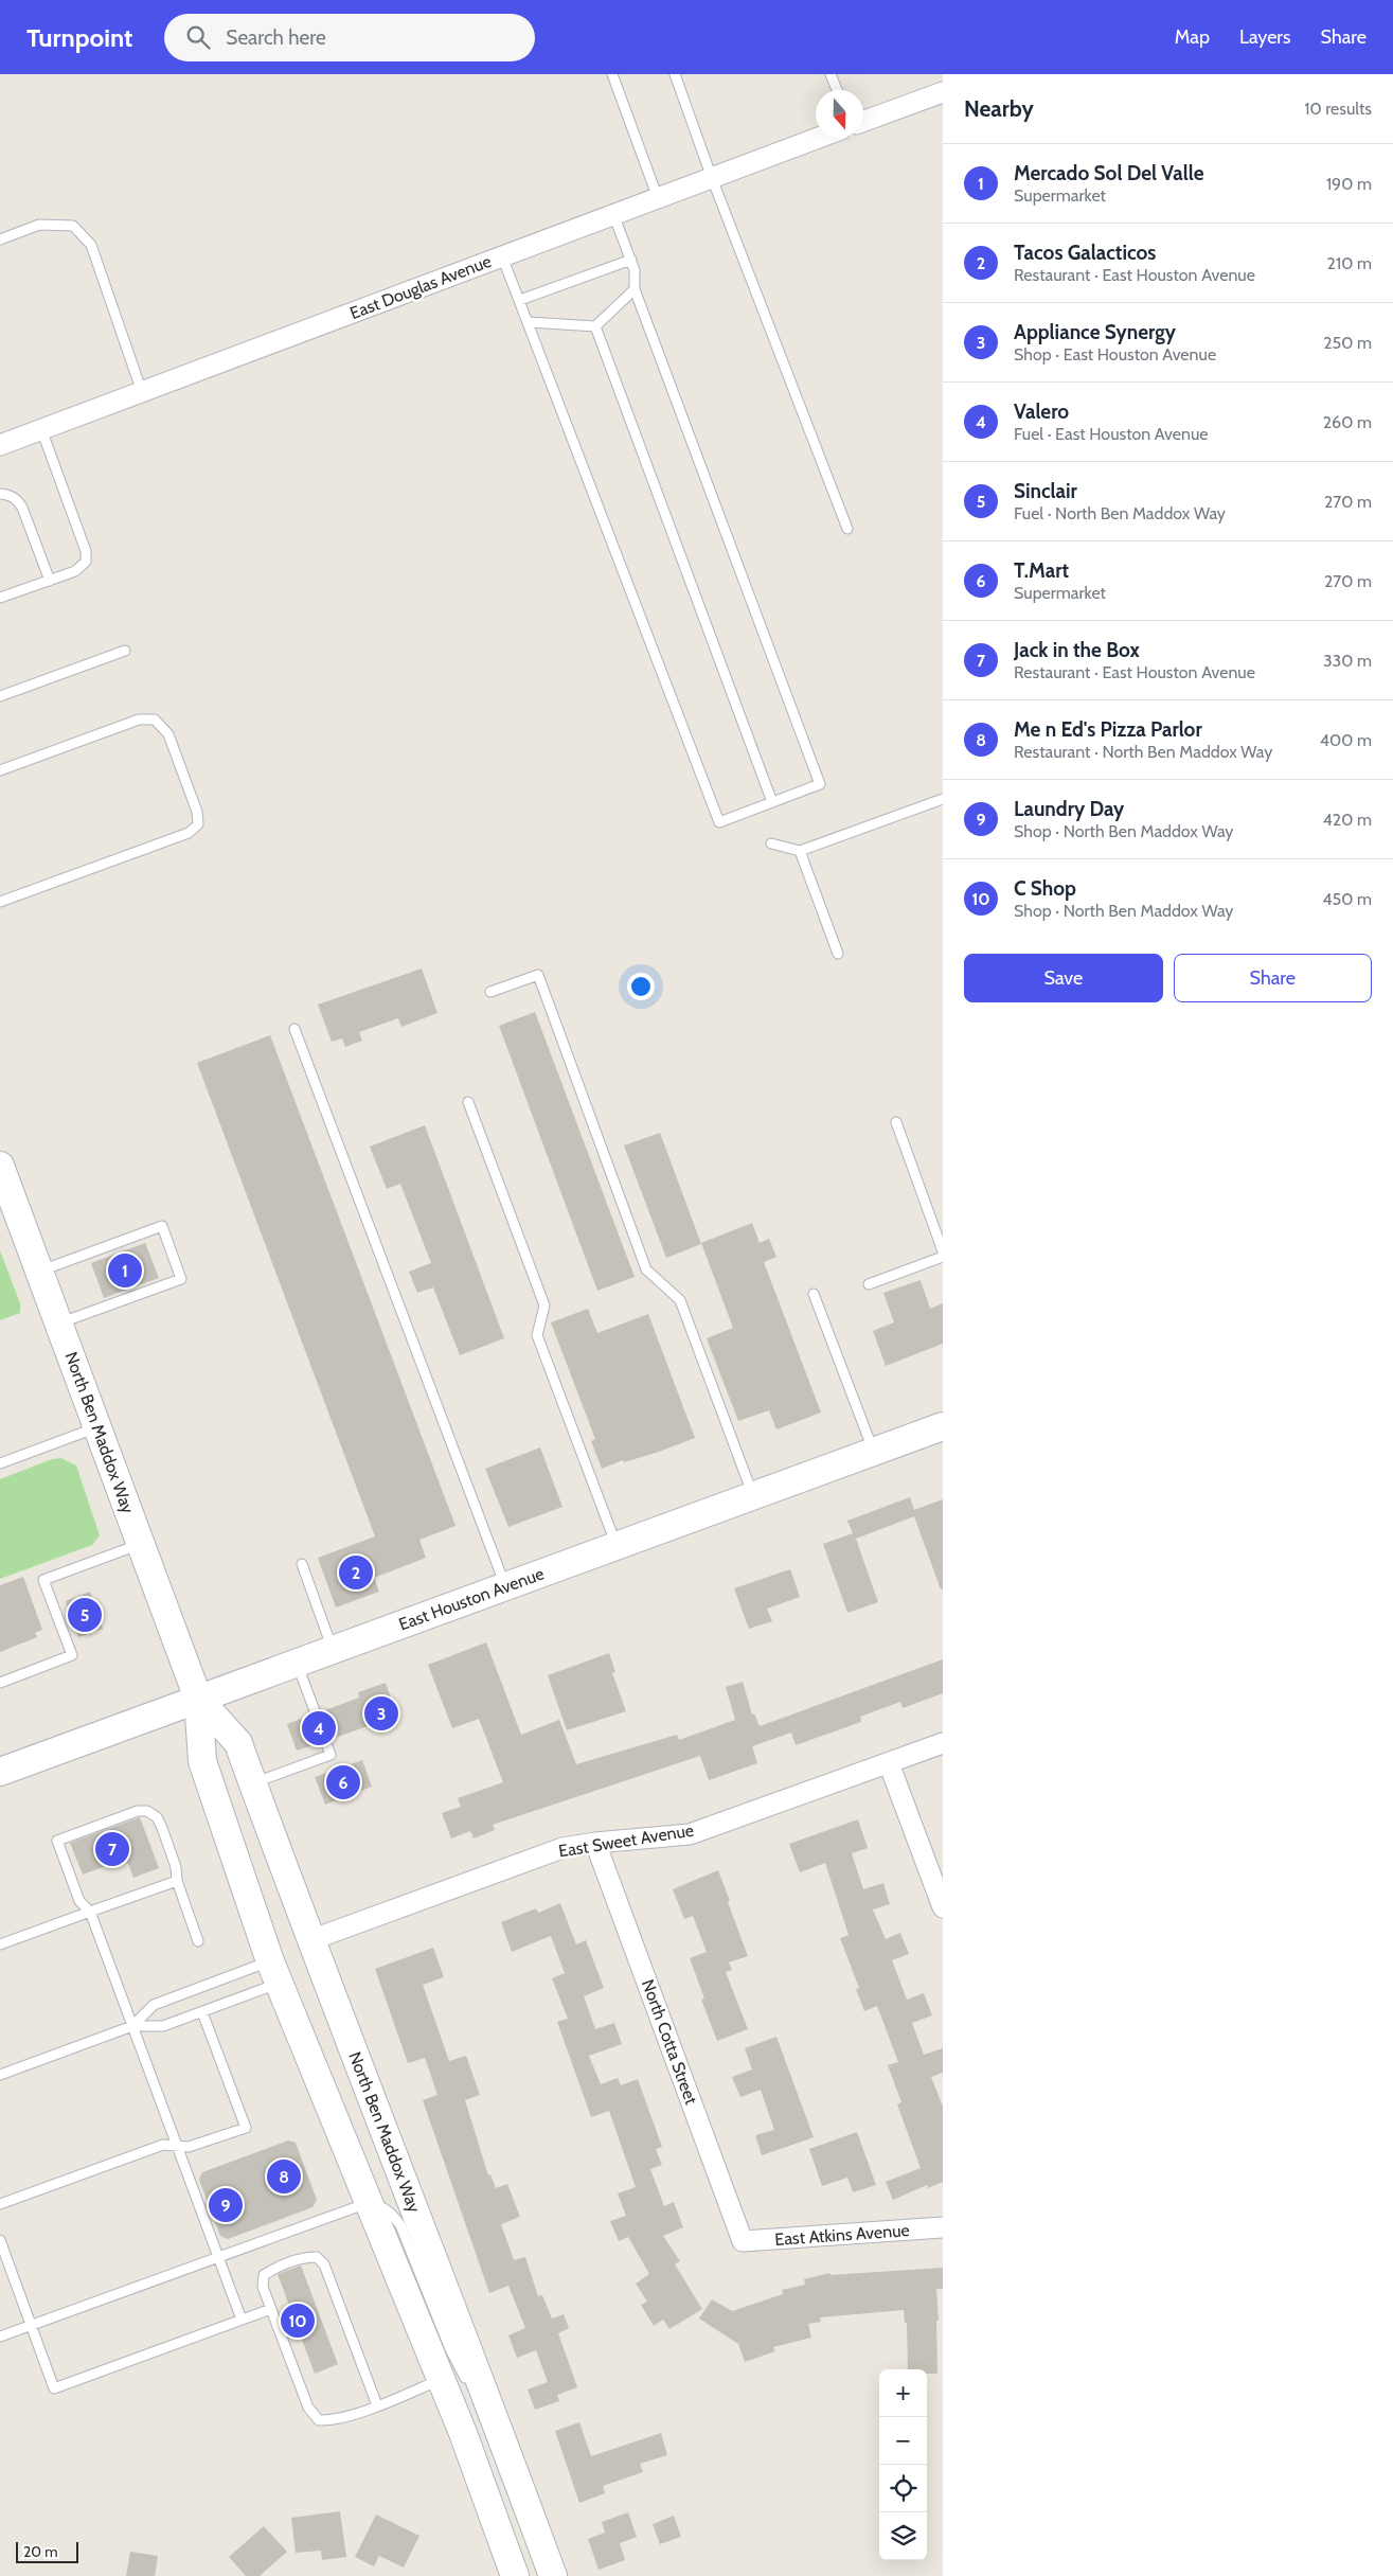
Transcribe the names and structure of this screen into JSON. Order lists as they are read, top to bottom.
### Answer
{
  "streets": {
    "main road": ["North Ben Maddox Way", "East Houston Avenue"],
    "street": [
      "East Douglas Avenue",
      "East Sweet Avenue",
      "North Cotta Street",
      "East Atkins Avenue"
    ]
  },
  "crossings": [
    ["North Ben Maddox Way", "East Houston Avenue"],
    ["North Ben Maddox Way", "East Sweet Avenue"],
    ["East Sweet Avenue", "North Cotta Street"],
    ["North Cotta Street", "East Atkins Avenue"]
  ],
  "scale_bar": "20 m",
  "north": "bottom",
  "page": {
    "header": "Turnpoint",
    "search": "Search here",
    "nav": ["Map", "Layers", "Share"],
    "heading": ["Nearby", "10 results"],
    "list": [
      {
        "mark": "1",
        "name": "Mercado Sol Del Valle",
        "note": "Supermarket",
        "value": "190 m"
      },
      {
        "mark": "2",
        "name": "Tacos Galacticos",
        "note": "Restaurant · East Houston Avenue",
        "value": "210 m"
      },
      {
        "mark": "3",
        "name": "Appliance Synergy",
        "note": "Shop · East Houston Avenue",
        "value": "250 m"
      },
      {
        "mark": "4",
        "name": "Valero",
        "note": "Fuel · East Houston Avenue",
        "value": "260 m"
      },
      {
        "mark": "5",
        "name": "Sinclair",
        "note": "Fuel · North Ben Maddox Way",
        "value": "270 m"
      },
      {
        "mark": "6",
        "name": "T.Mart",
        "note": "Supermarket",
        "value": "270 m"
      },
      {
        "mark": "7",
        "name": "Jack in the Box",
        "note": "Restaurant · East Houston Avenue",
        "value": "330 m"
      },
      {
        "mark": "8",
        "name": "Me n Ed's Pizza Parlor",
        "note": "Restaurant · North Ben Maddox Way",
        "value": "400 m"
      },
      {
        "mark": "9",
        "name": "Laundry Day",
        "note": "Shop · North Ben Maddox Way",
        "value": "420 m"
      },
      {
        "mark": "10",
        "name": "C Shop",
        "note": "Shop · North Ben Maddox Way",
        "value": "450 m"
      }
    ],
    "buttons": ["Save", "Share"],
    "pins": [
      "1",
      "2",
      "5",
      "3",
      "4",
      "6",
      "7",
      "8",
      "9",
      "10"
    ],
    "map_buttons": ["+", "−"],
    "scale": "20 m"
  }
}
